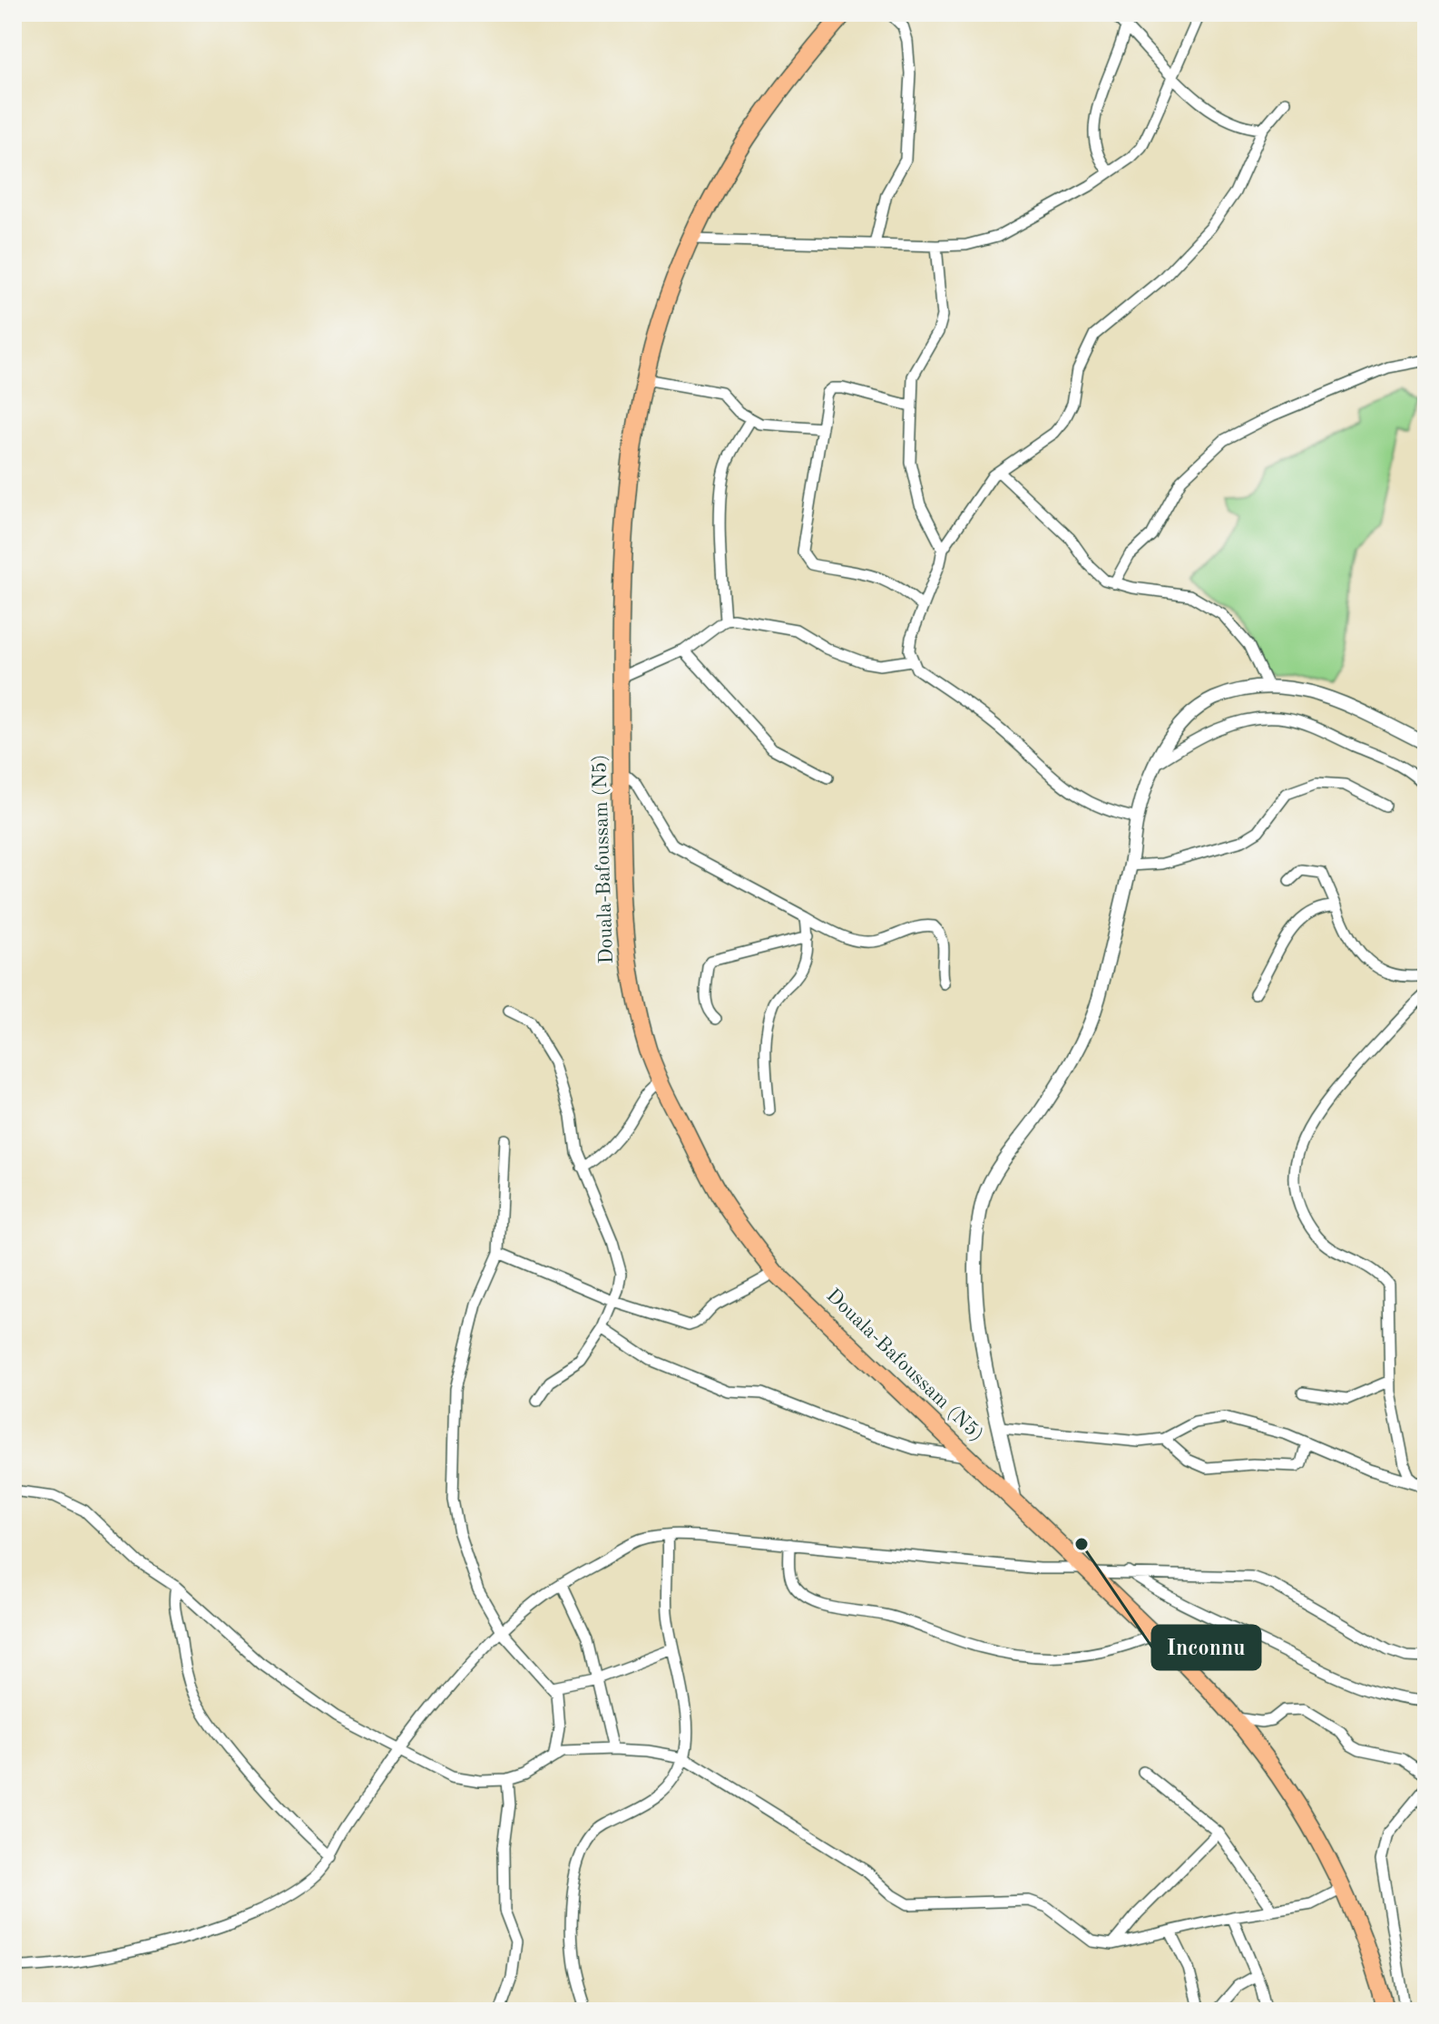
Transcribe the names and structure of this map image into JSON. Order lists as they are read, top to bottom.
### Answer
{
  "streets": {
    "highway": ["Douala-Bafoussam (N5)"]
  },
  "places": ["Inconnu"]
}
